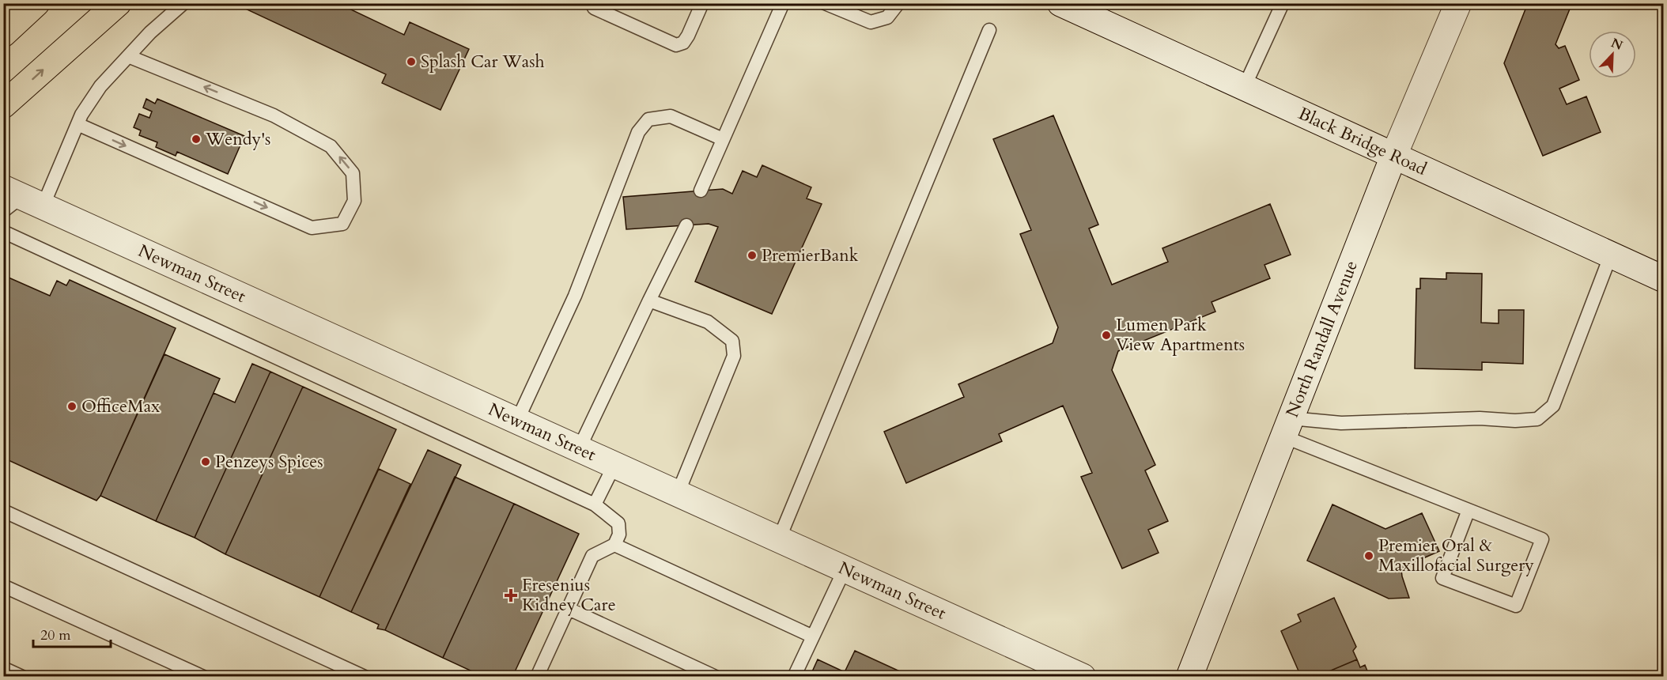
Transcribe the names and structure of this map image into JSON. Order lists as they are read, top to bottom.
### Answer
{
  "streets": {
    "street": ["Black Bridge Road", "Newman Street", "North Randall Avenue"]
  },
  "crossings": [
    ["Black Bridge Road", "North Randall Avenue"]
  ],
  "places": {
    "other": [
      "Splash Car Wash",
      "Wendy's",
      "PremierBank",
      "Lumen Park View Apartments",
      "OfficeMax",
      "Penzeys Spices",
      "Premier Oral & Maxillofacial Surgery"
    ],
    "health": ["Fresenius Kidney Care"]
  },
  "scale_bar": "20 m",
  "north": "top right"
}
